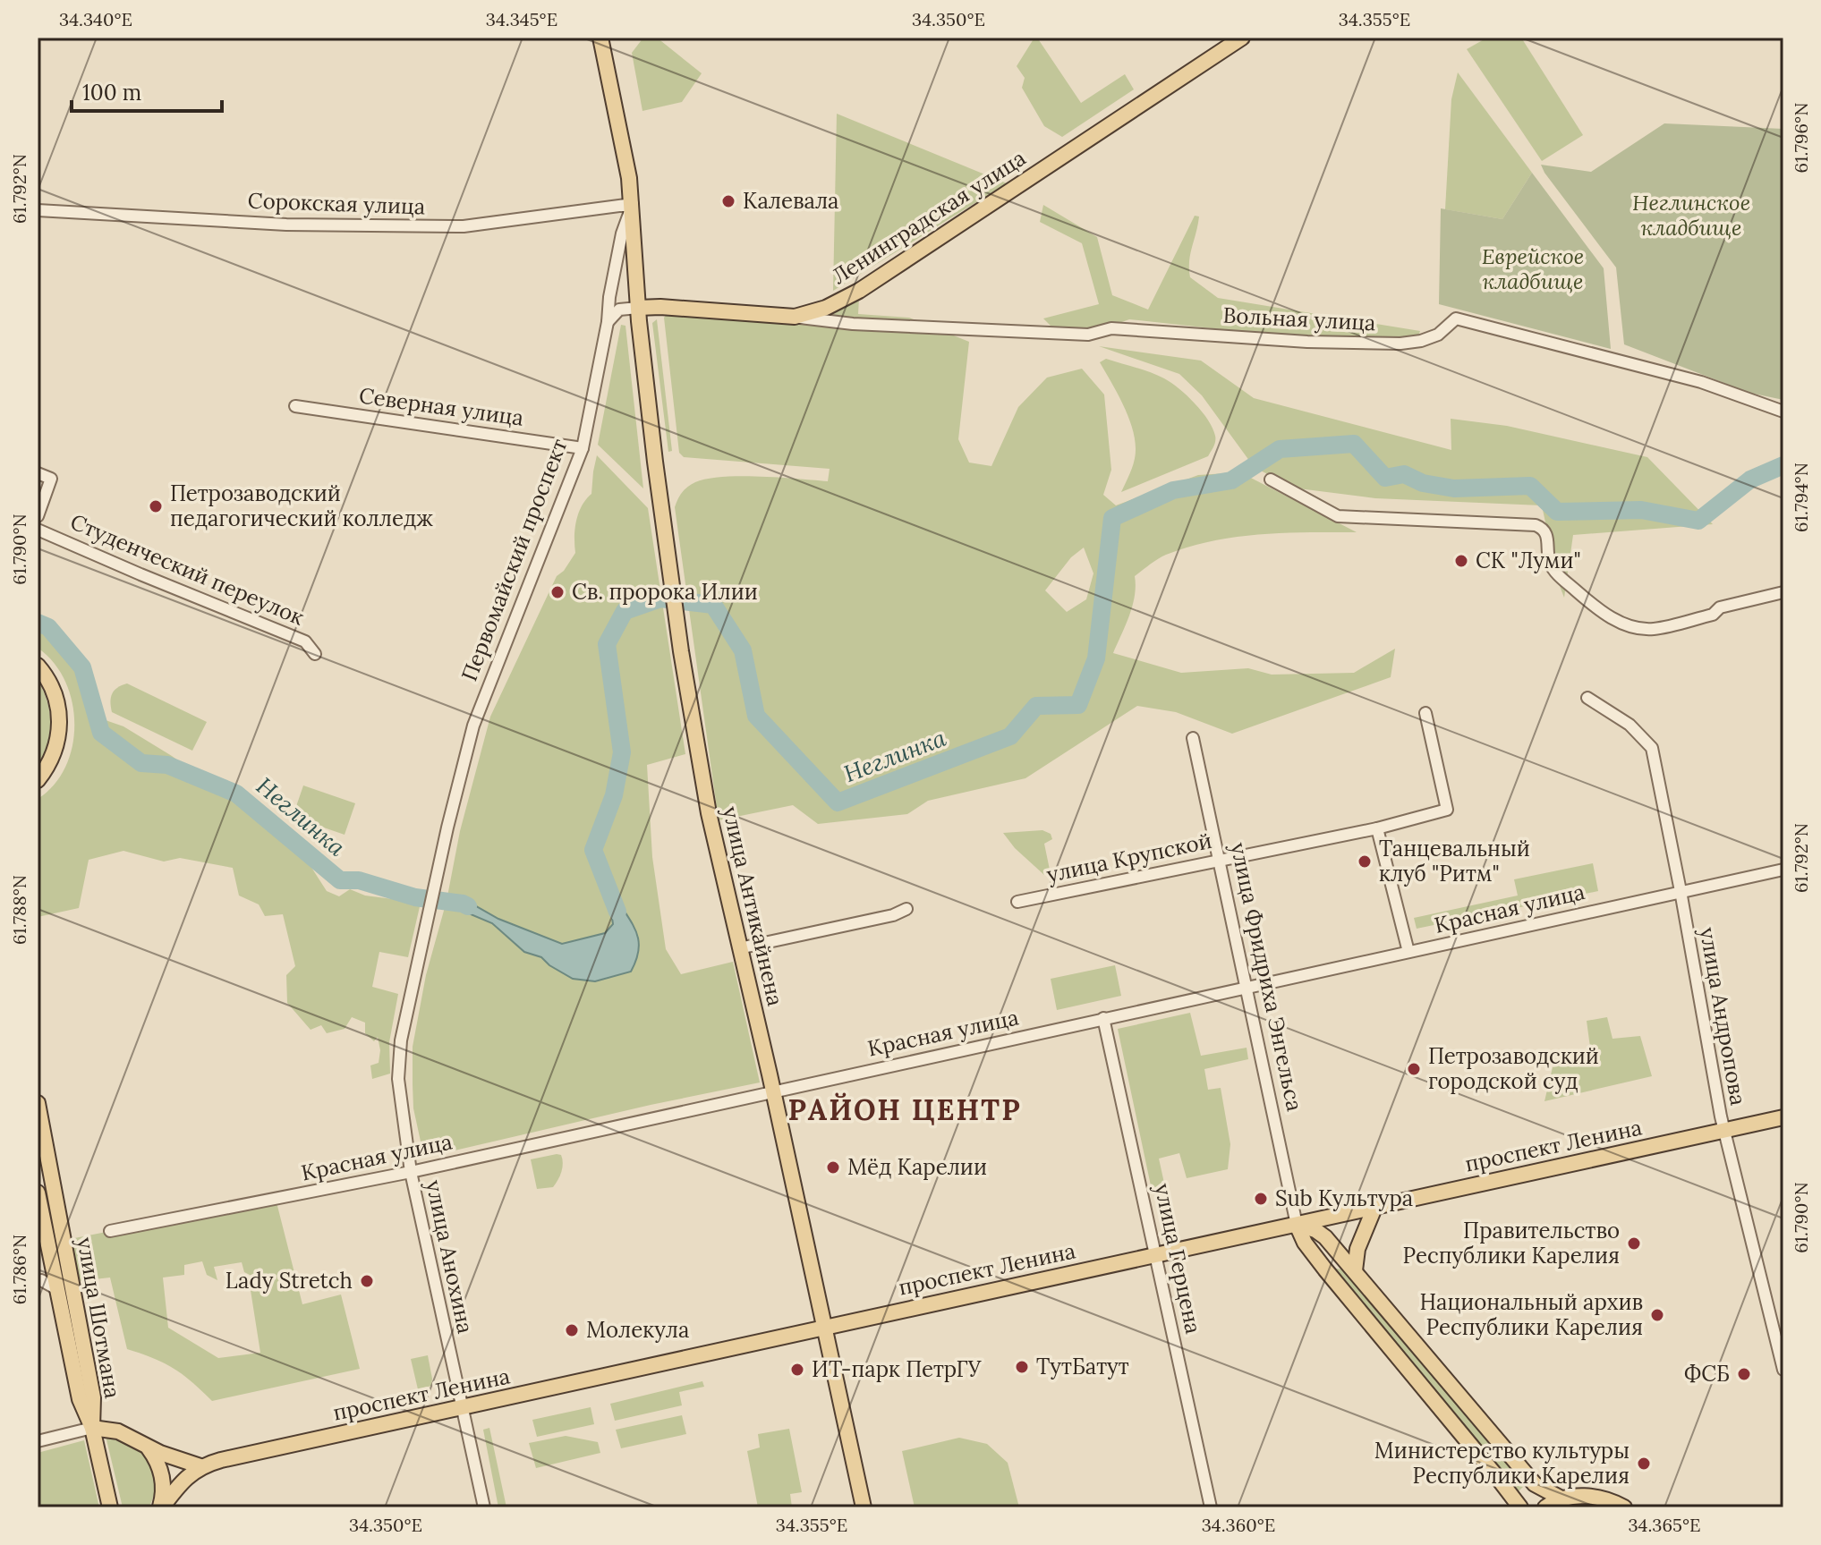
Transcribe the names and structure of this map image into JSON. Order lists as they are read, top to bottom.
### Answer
{
  "streets": {
    "main road": [
      "Ленинградская улица",
      "Первомайский проспект",
      "улица Антикайнена",
      "улица Фридриха Энгельса",
      "проспект Ленина",
      "улица Шотмана"
    ],
    "street": [
      "Сорокская улица",
      "Вольная улица",
      "Северная улица",
      "Студенческий переулок",
      "улица Крупской",
      "Красная улица",
      "улица Андропова",
      "улица Анохина",
      "улица Герцена"
    ]
  },
  "crossings": [
    ["Сорокская улица", "Первомайский проспект"],
    ["Ленинградская улица", "Вольная улица"],
    ["Ленинградская улица", "Первомайский проспект"],
    ["Ленинградская улица", "улица Антикайнена"],
    ["Северная улица", "Первомайский проспект"],
    ["Первомайский проспект", "улица Антикайнена"],
    ["Первомайский проспект", "улица Анохина"],
    ["улица Крупской", "улица Фридриха Энгельса"],
    ["улица Антикайнена", "Красная улица"],
    ["улица Антикайнена", "проспект Ленина"],
    ["Красная улица", "улица Фридриха Энгельса"],
    ["Красная улица", "улица Андропова"],
    ["Красная улица", "улица Анохина"],
    ["Красная улица", "улица Герцена"],
    ["улица Фридриха Энгельса", "проспект Ленина"],
    ["улица Андропова", "проспект Ленина"],
    ["проспект Ленина", "улица Анохина"],
    ["проспект Ленина", "улица Герцена"]
  ],
  "districts": ["РАЙОН ЦЕНТР"],
  "water": ["Неглинка"],
  "parks": ["Неглинское кладбище", "Еврейское кладбище"],
  "places": [
    "Калевала",
    "Петрозаводский педагогический колледж",
    "СК \"Луми\"",
    "Св. пророка Илии",
    "Танцевальный клуб \"Ритм\"",
    "Петрозаводский городской суд",
    "Мёд Карелии",
    "Sub Культура",
    "Правительство Республики Карелия",
    "Lady Stretch",
    "Национальный архив Республики Карелия",
    "Молекула",
    "ТутБатут",
    "ИТ-парк ПетрГУ",
    "ФСБ",
    "Министерство культуры Республики Карелия"
  ],
  "scale_bar": "100 m",
  "coordinates": [
    "34.340°E",
    "34.345°E",
    "34.350°E",
    "34.355°E",
    "61.796°N",
    "61.792°N",
    "61.794°N",
    "61.790°N",
    "61.788°N",
    "61.786°N",
    "34.360°E",
    "34.365°E"
  ]
}
